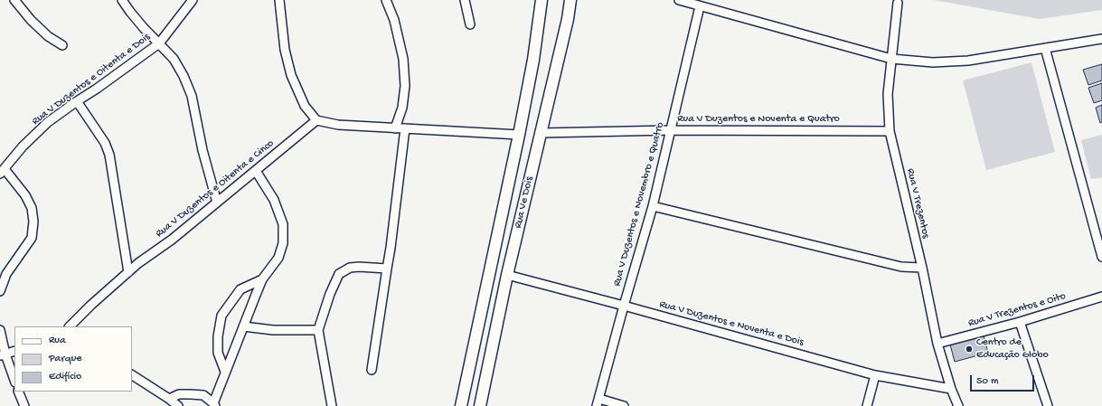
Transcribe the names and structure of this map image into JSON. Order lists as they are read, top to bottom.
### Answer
{
  "streets": {
    "main road": ["Rua Ve Dois"],
    "street": [
      "Rua V Duzentos e Oitenta e Dois",
      "Rua V Duzentos e Noventa e Quatro",
      "Rua V Duzentos e Oitenta e Cinco",
      "Rua V Trezentos",
      "Rua V Duzentos e Novembro e Quatro",
      "Rua V Trezentos e Oito",
      "Rua V Duzentos e Noventa e Dois"
    ]
  },
  "crossings": [
    ["Rua V Duzentos e Noventa e Quatro", "Rua Ve Dois"],
    ["Rua V Duzentos e Noventa e Quatro", "Rua V Trezentos"],
    ["Rua V Duzentos e Noventa e Quatro", "Rua V Duzentos e Novembro e Quatro"],
    ["Rua Ve Dois", "Rua V Duzentos e Noventa e Dois"],
    ["Rua V Trezentos", "Rua V Trezentos e Oito"],
    ["Rua V Trezentos", "Rua V Duzentos e Noventa e Dois"],
    ["Rua V Duzentos e Novembro e Quatro", "Rua V Duzentos e Noventa e Dois"]
  ],
  "places": ["Centro de Educação Globo"],
  "legend": ["Rua", "Parque", "Edifício"],
  "scale_bar": "50 m"
}
